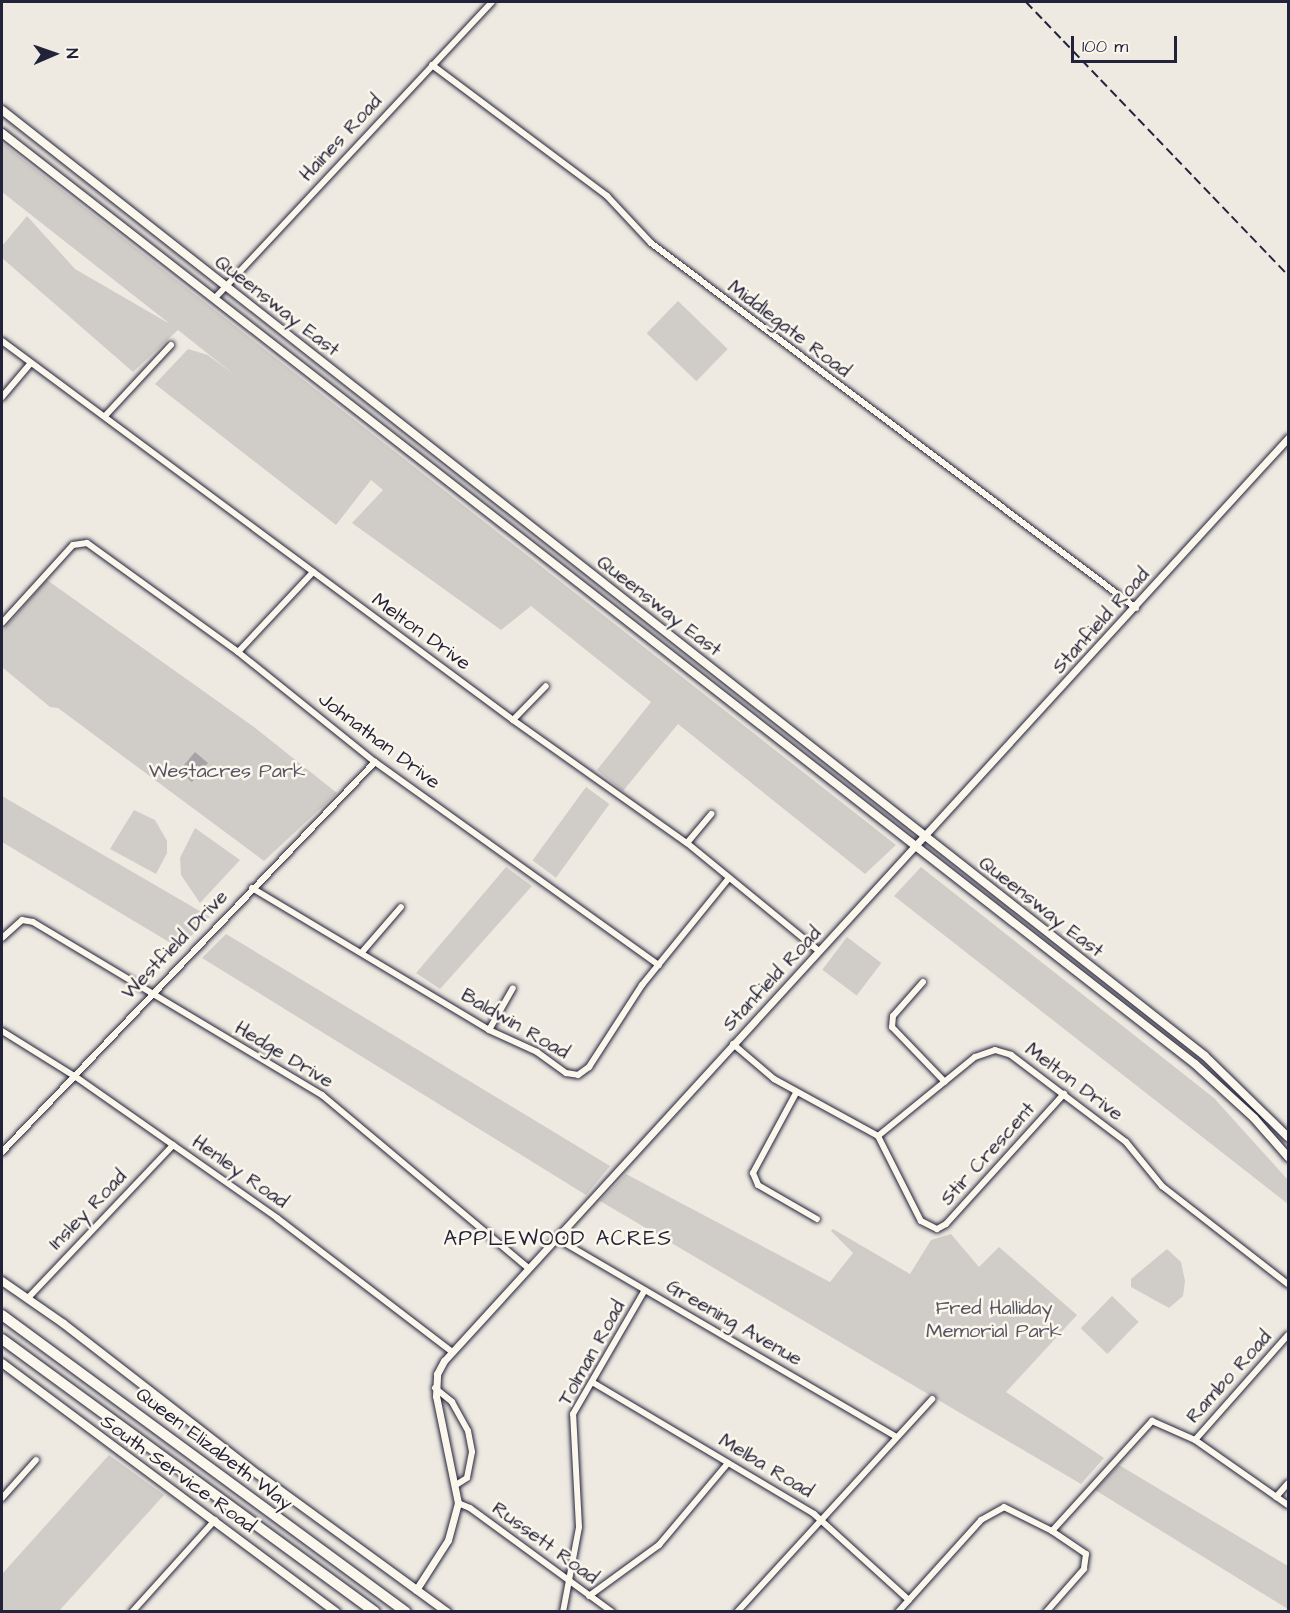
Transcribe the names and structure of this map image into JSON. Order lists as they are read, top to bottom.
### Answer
{
  "streets": {
    "highway": ["Queen Elizabeth Way"],
    "main road": ["Queensway East", "South Service Road"],
    "street": [
      "Haines Road",
      "Middlegate Road",
      "Stanfield Road",
      "Melton Drive",
      "Johnathan Drive",
      "Westfield Drive",
      "Baldwin Road",
      "Hedge Drive",
      "Stir Crescent",
      "Henley Road",
      "Insley Road",
      "Greening Avenue",
      "Tolman Road",
      "Rambo Road",
      "Melba Road",
      "Russett Road"
    ]
  },
  "crossings": [
    ["Haines Road", "Queensway East"],
    ["Haines Road", "Middlegate Road"],
    ["Queensway East", "Stanfield Road"],
    ["Middlegate Road", "Stanfield Road"],
    ["Stanfield Road", "Melton Drive"],
    ["Stanfield Road", "Hedge Drive"],
    ["Stanfield Road", "Henley Road"],
    ["Stanfield Road", "Greening Avenue"],
    ["Melton Drive", "Baldwin Road"],
    ["Melton Drive", "Stir Crescent"],
    ["Johnathan Drive", "Westfield Drive"],
    ["Johnathan Drive", "Baldwin Road"],
    ["Westfield Drive", "Baldwin Road"],
    ["Westfield Drive", "Hedge Drive"],
    ["Westfield Drive", "Henley Road"],
    ["Henley Road", "Insley Road"],
    ["Greening Avenue", "Tolman Road"],
    ["Tolman Road", "Melba Road"],
    ["Tolman Road", "Russett Road"]
  ],
  "districts": ["APPLEWOOD ACRES"],
  "parks": ["Westacres Park", "Fred Halliday Memorial Park"],
  "scale_bar": "100 m",
  "north": "right"
}
